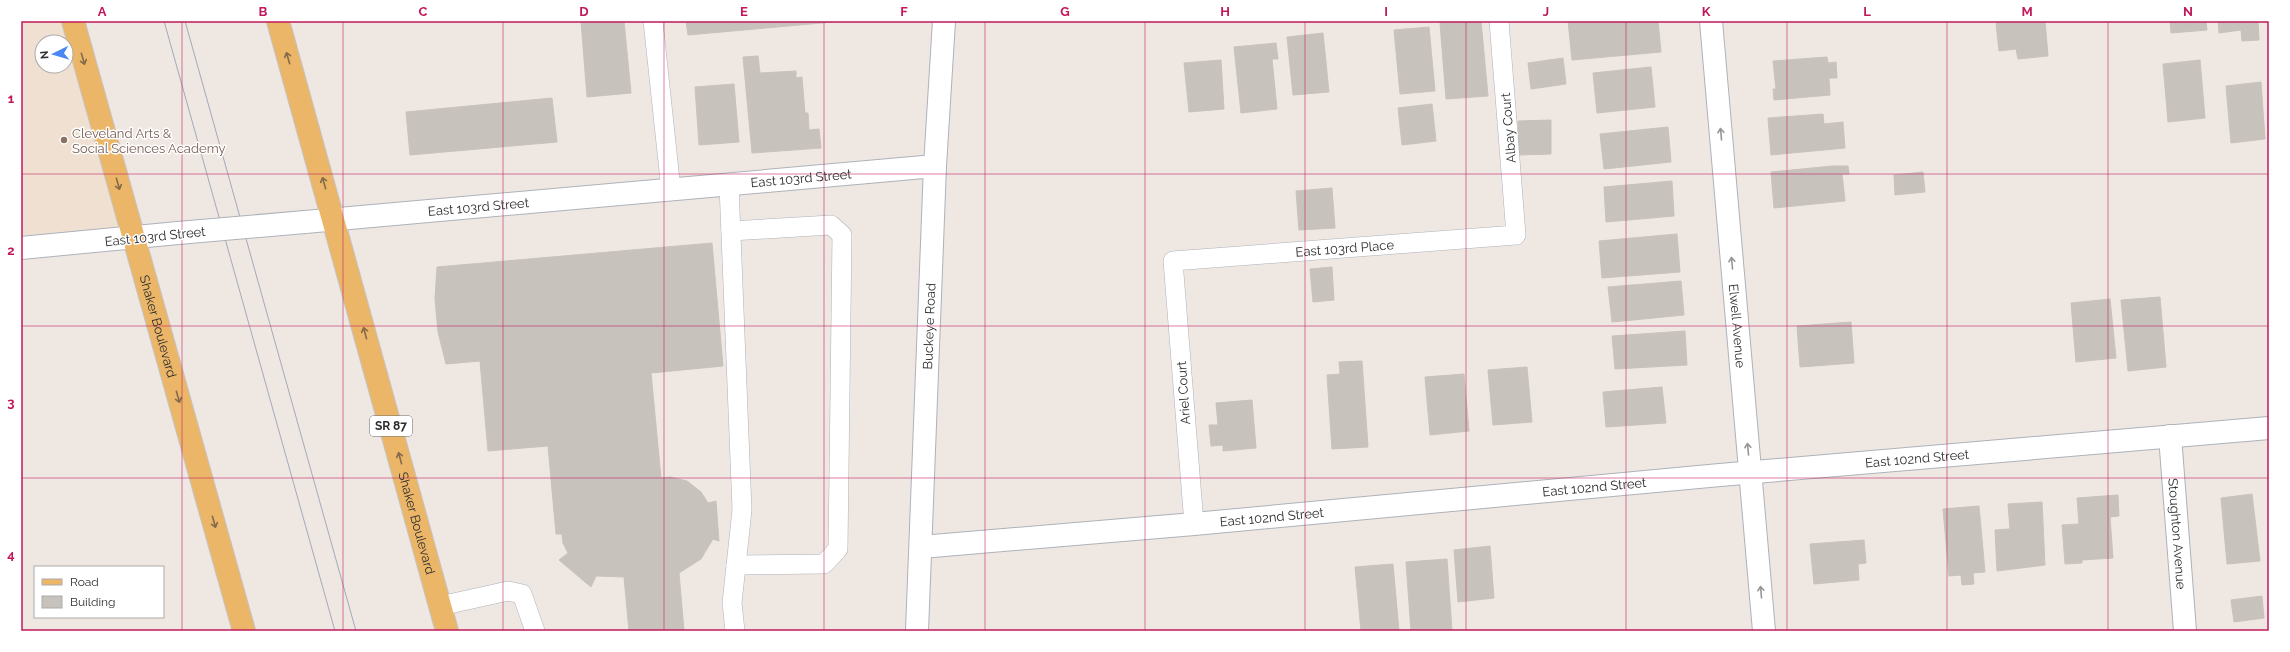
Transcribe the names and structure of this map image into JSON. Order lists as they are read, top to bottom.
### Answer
{
  "streets": {
    "main road": ["Shaker Boulevard", "SR 87"],
    "street": [
      "East 103rd Street",
      "Buckeye Road",
      "Elwell Avenue",
      "East 102nd Street",
      "Stoughton Avenue"
    ],
    "lane": ["Albay Court", "East 103rd Place", "Ariel Court"]
  },
  "crossings": [
    ["Albay Court", "East 103rd Place"],
    ["East 103rd Street", "Shaker Boulevard"],
    ["East 103rd Street", "Buckeye Road"],
    ["East 103rd Place", "Ariel Court"],
    ["Buckeye Road", "East 102nd Street"],
    ["Elwell Avenue", "East 102nd Street"],
    ["Ariel Court", "East 102nd Street"],
    ["East 102nd Street", "Stoughton Avenue"]
  ],
  "one_way": ["Elwell Avenue"],
  "places": ["Cleveland Arts & Social Sciences Academy"],
  "legend": ["Road", "Building"],
  "north": "left",
  "grid": {
    "columns": [
      "A",
      "B",
      "C",
      "D",
      "E",
      "F",
      "G",
      "H",
      "I",
      "J",
      "K",
      "L",
      "M",
      "N"
    ],
    "rows": [
      "1",
      "2",
      "3",
      "4"
    ]
  }
}
